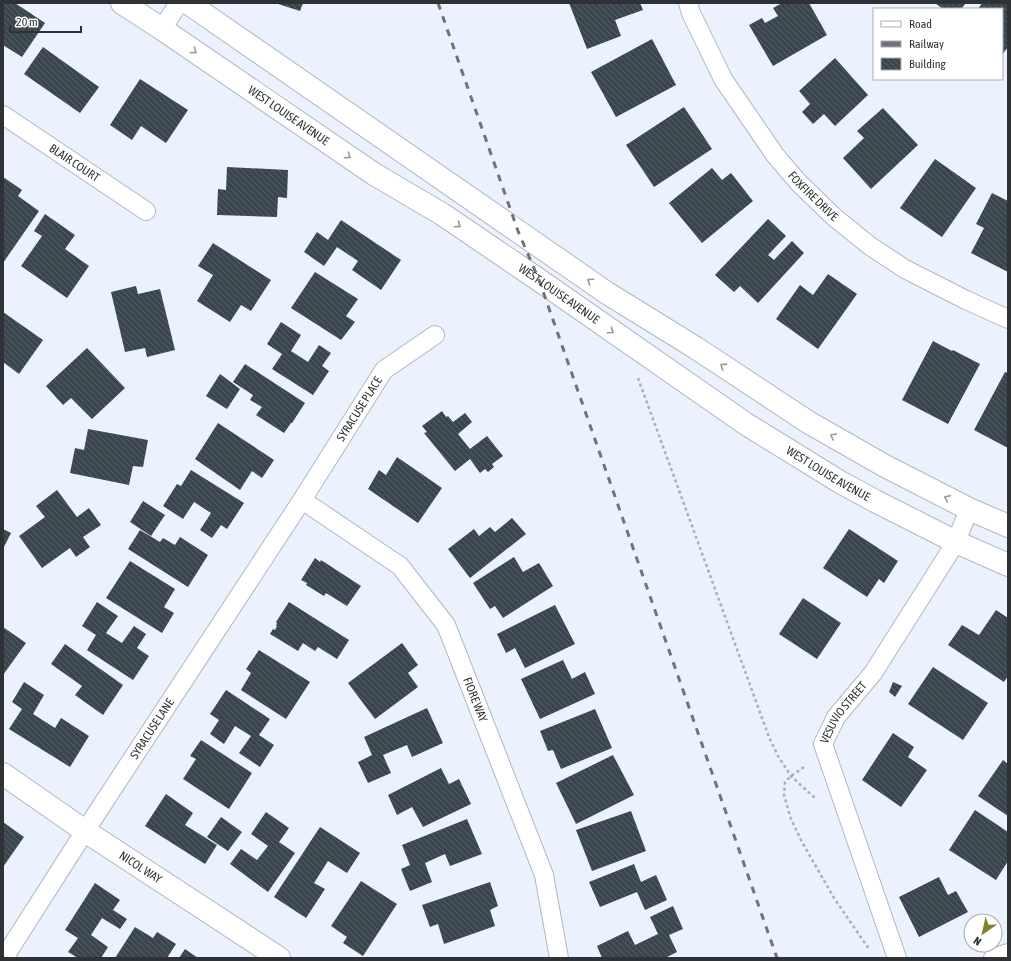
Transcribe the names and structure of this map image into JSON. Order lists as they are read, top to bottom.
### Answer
{
  "streets": {
    "main road": ["WEST LOUISE AVENUE", "NICOL WAY"],
    "street": [
      "BLAIR COURT",
      "FOXFIRE DRIVE",
      "SYRACUSE PLACE",
      "FIORE WAY",
      "VESUVIO STREET",
      "SYRACUSE LANE"
    ]
  },
  "crossings": [
    ["WEST LOUISE AVENUE", "VESUVIO STREET"],
    ["SYRACUSE PLACE", "FIORE WAY"],
    ["SYRACUSE PLACE", "SYRACUSE LANE"],
    ["FIORE WAY", "SYRACUSE LANE"],
    ["SYRACUSE LANE", "NICOL WAY"]
  ],
  "legend": ["Road", "Railway", "Building"],
  "scale_bar": "20 m",
  "north": "bottom left"
}
